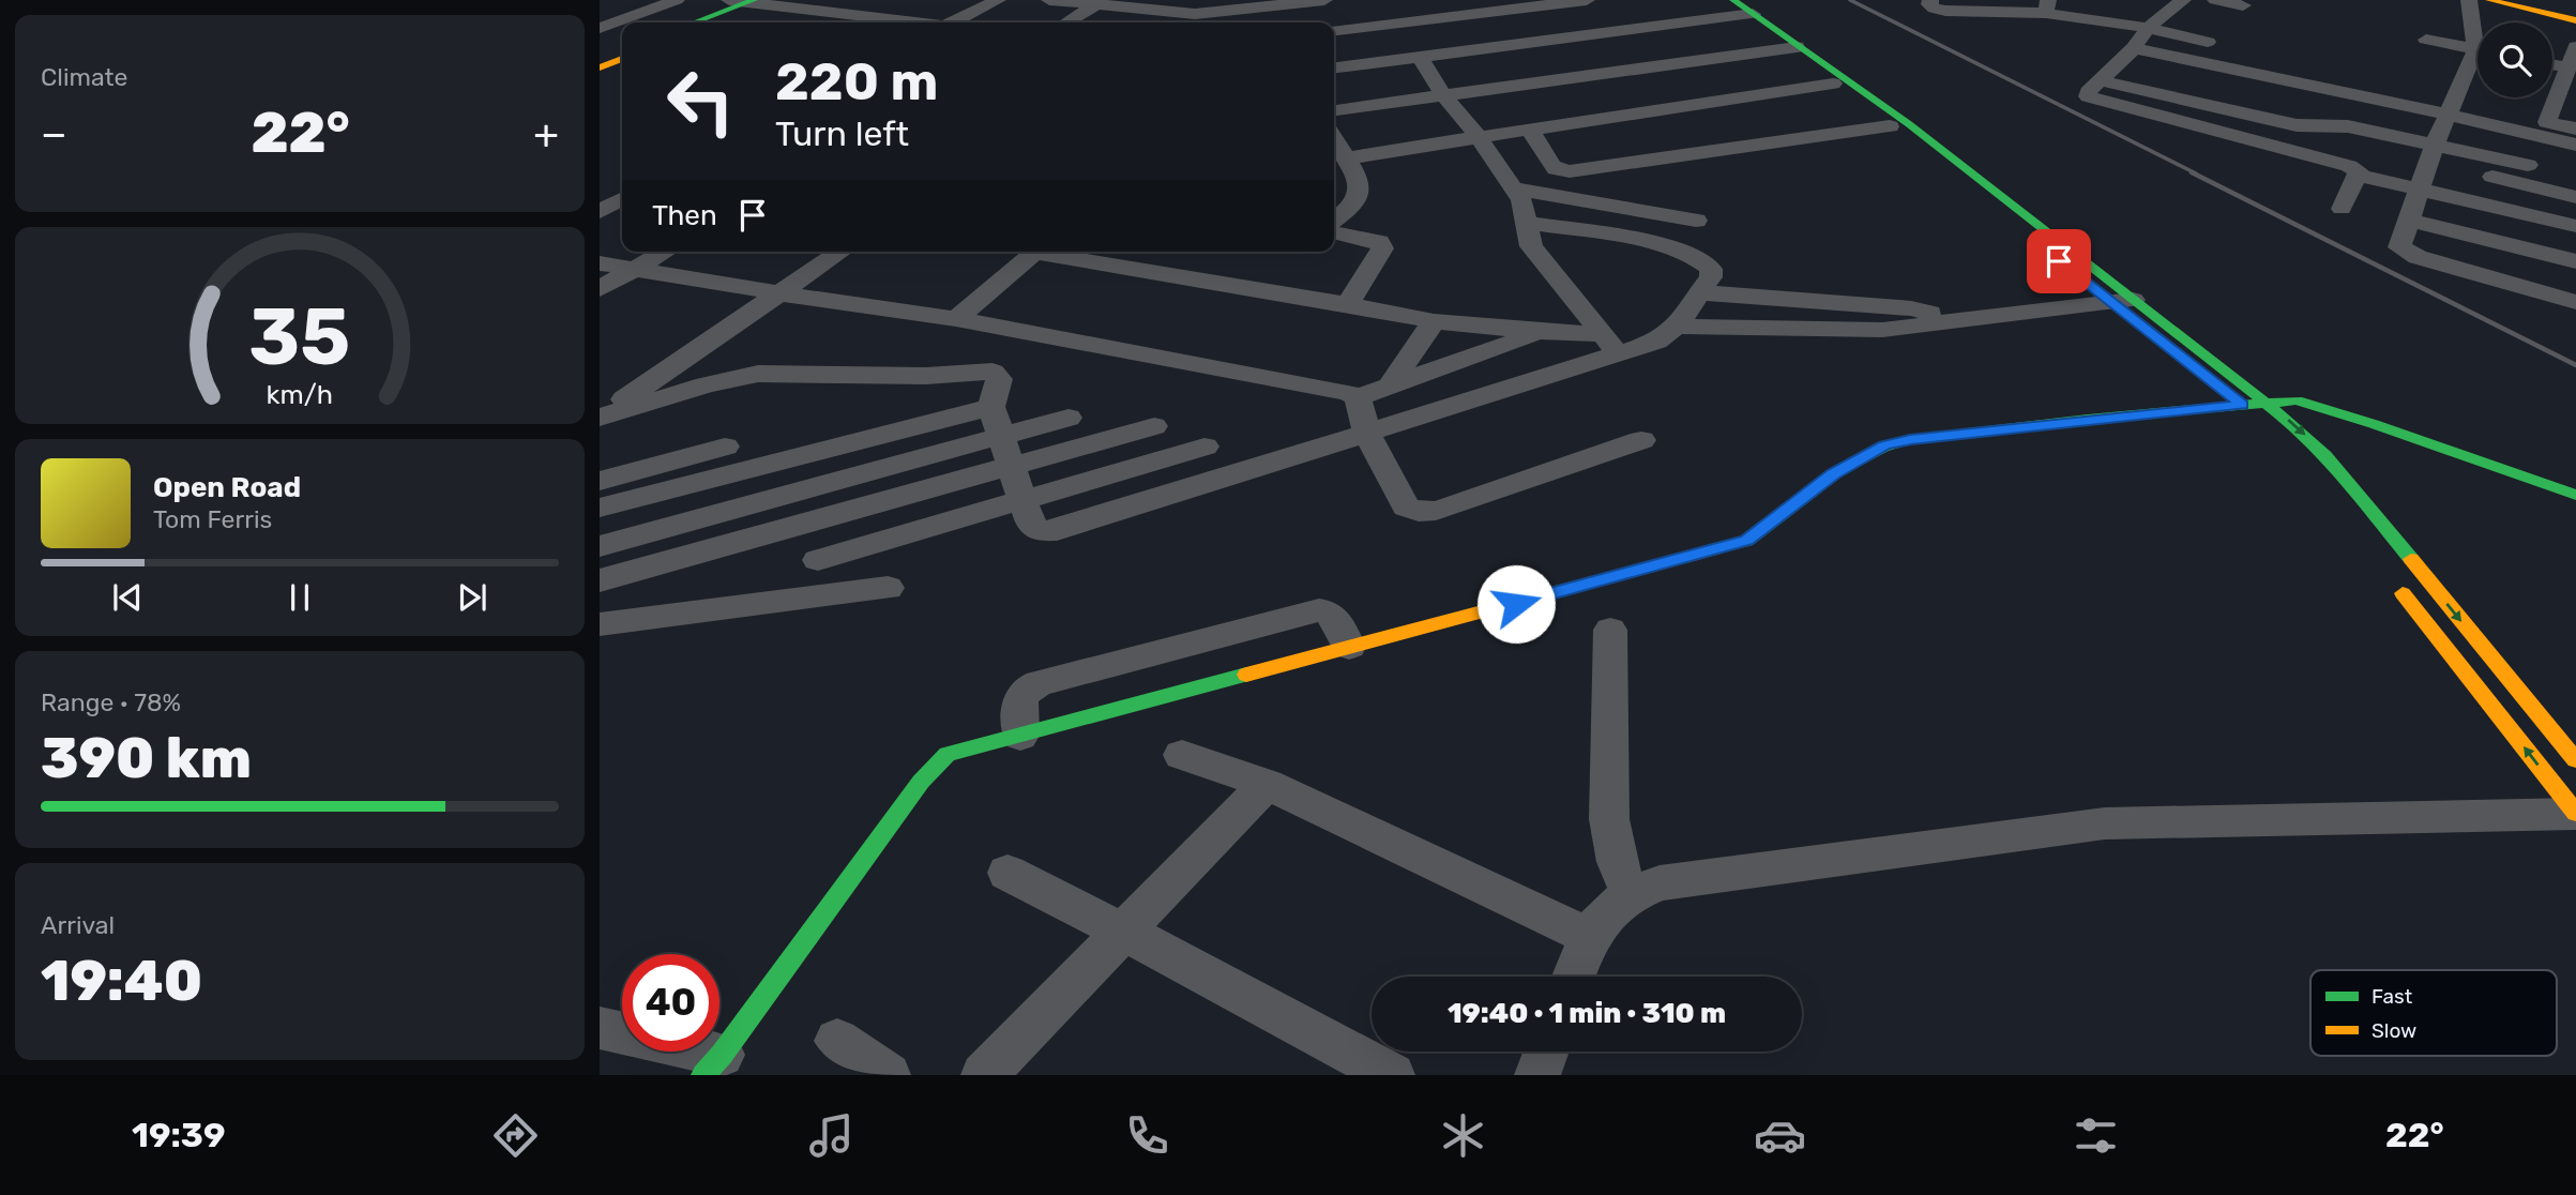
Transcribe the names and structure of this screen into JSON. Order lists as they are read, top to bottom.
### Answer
{
  "legend": ["Fast", "Slow"],
  "page": {
    "tile": [
      "Climate",
      ["Range · 78%", "390 km"],
      ["Arrival", "19:40"]
    ],
    "turn": ["220 m", "Turn left"],
    "heat": ["−", "22°", "+"],
    "then": "Then",
    "song": ["Open Road", "Tom Ferris"],
    "limit": "40",
    "trip": "19:40 · 1 min · 310 m",
    "tabs": ["19:39", "22°"],
    "gauge": ["35", "km/h"]
  }
}
